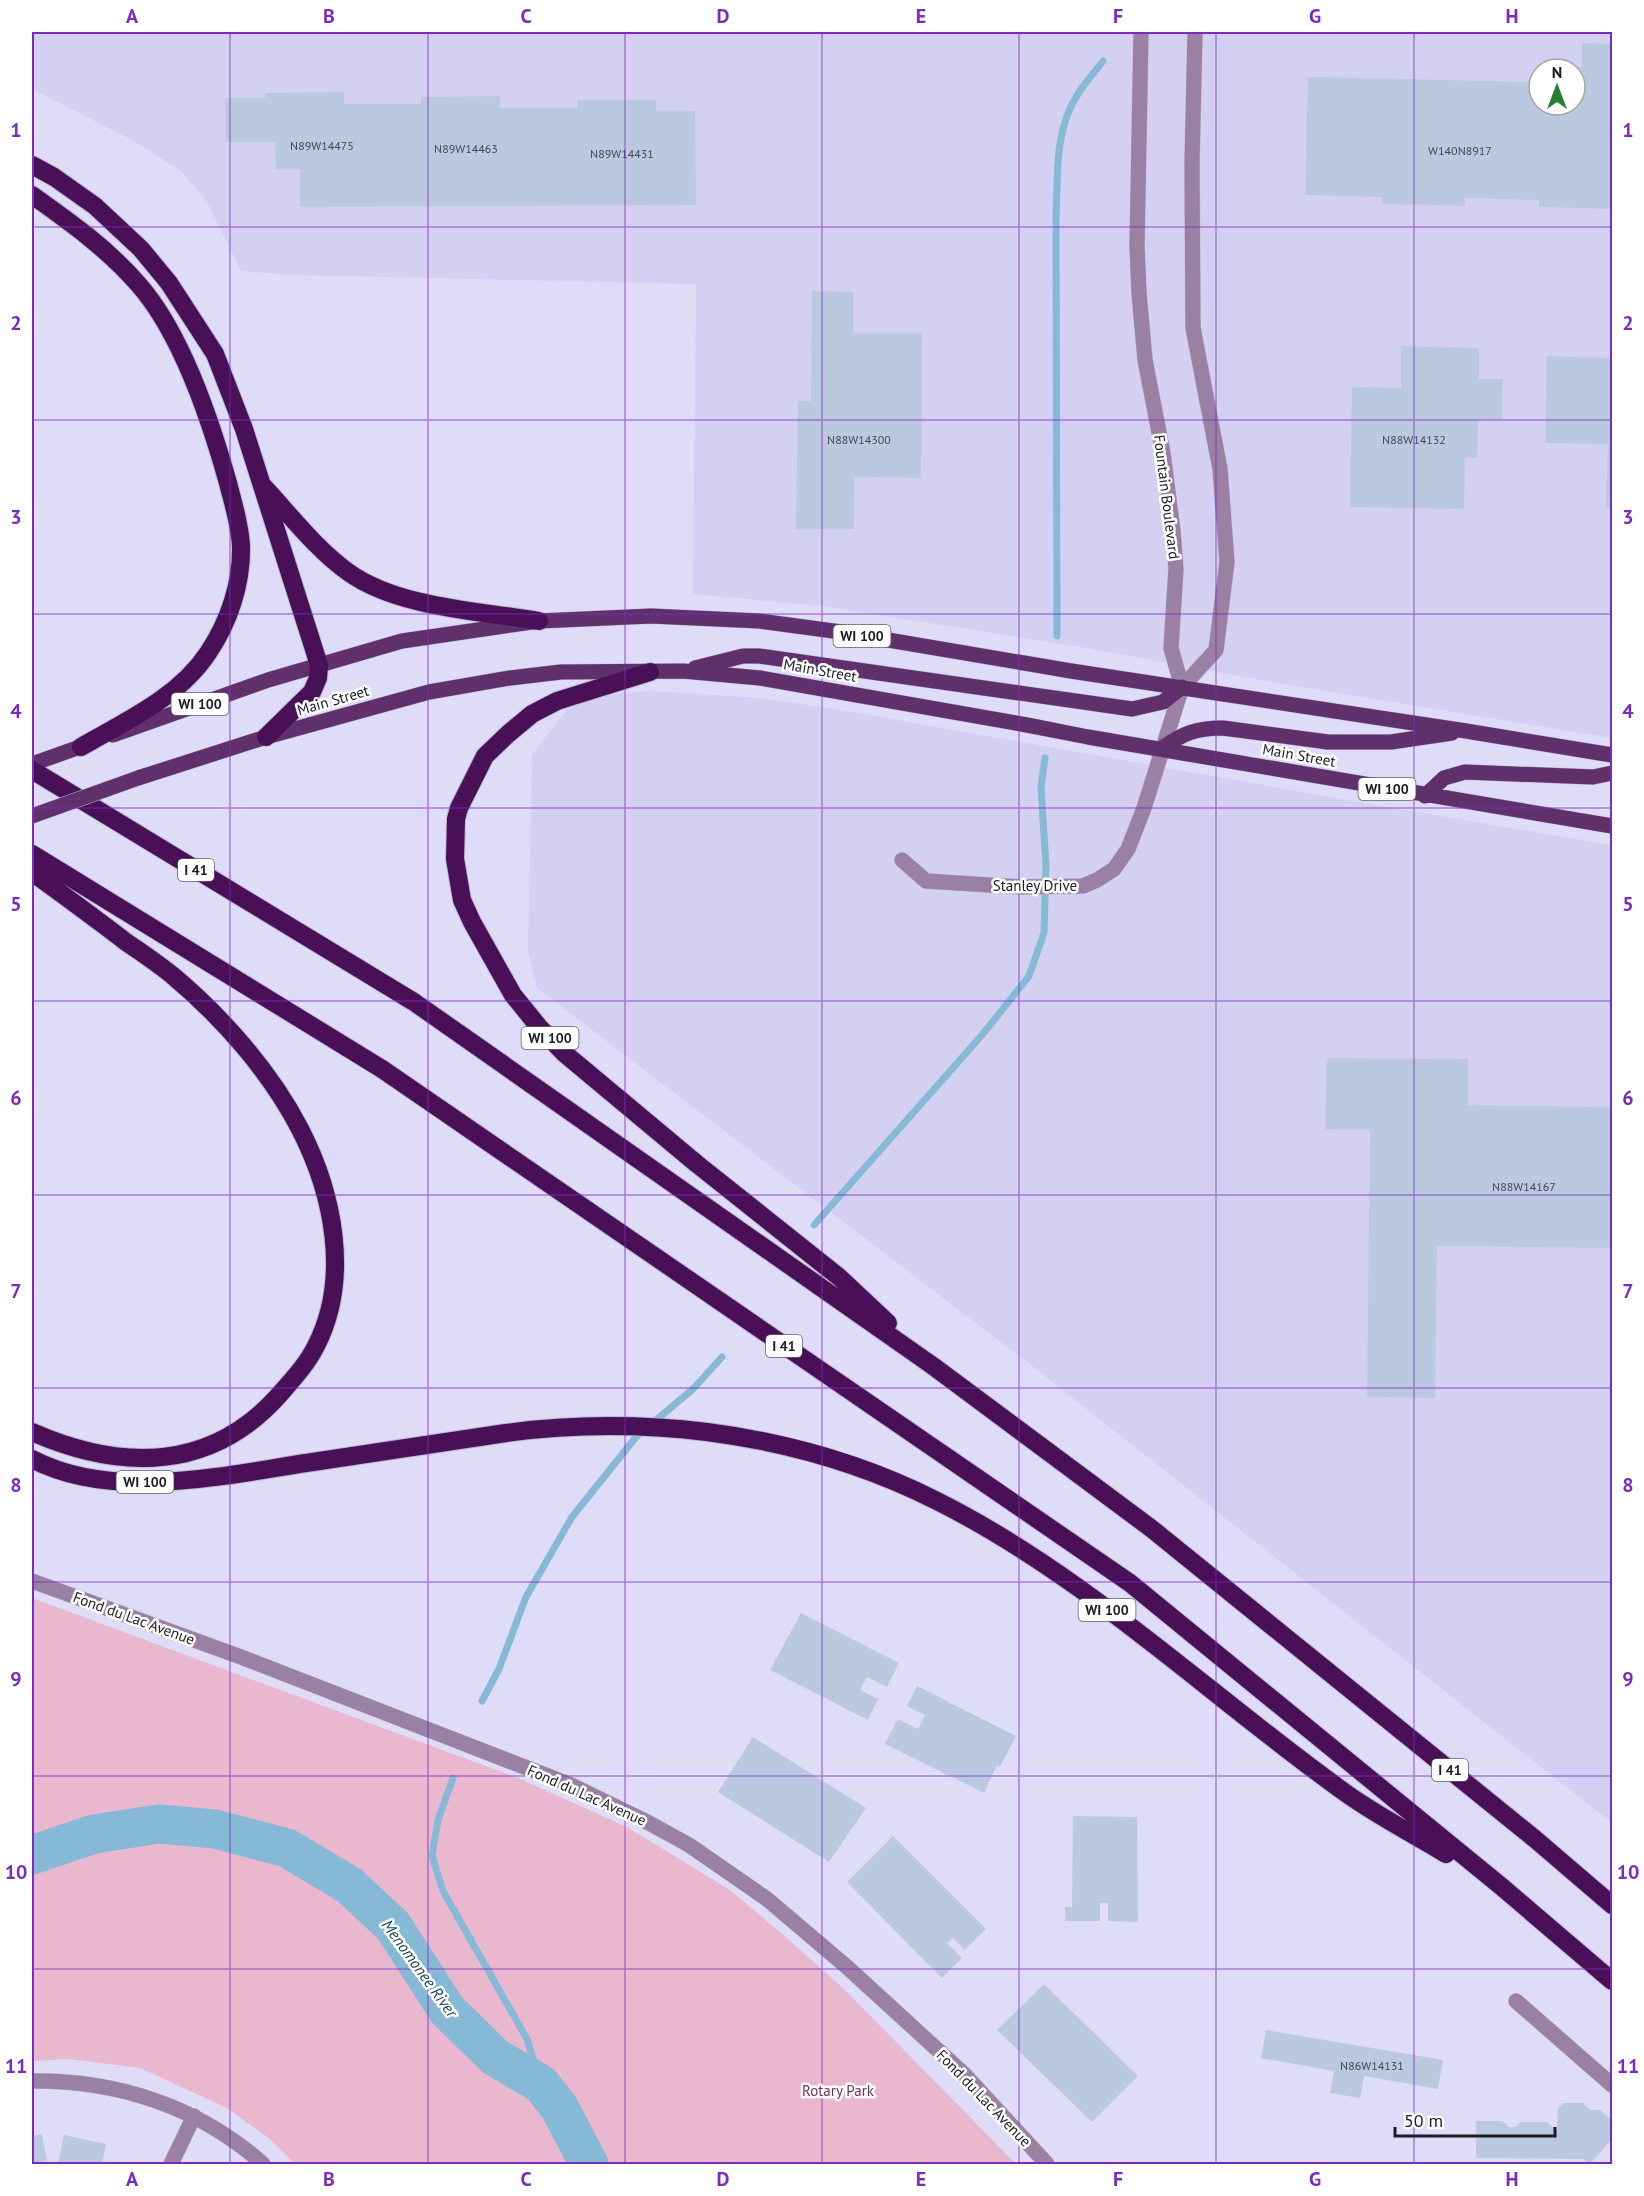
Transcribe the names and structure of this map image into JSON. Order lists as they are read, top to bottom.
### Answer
{
  "streets": {
    "highway": ["WI 100", "I 41"],
    "main road": ["Main Street"],
    "street": ["Fountain Boulevard", "Stanley Drive", "Fond du Lac Avenue"]
  },
  "crossings": [
    ["Fountain Boulevard", "WI 100"],
    ["Fountain Boulevard", "Stanley Drive"],
    ["WI 100", "Main Street"],
    ["WI 100", "I 41"],
    ["WI 100", "Stanley Drive"],
    ["Main Street", "Stanley Drive"]
  ],
  "water": ["Menomonee River"],
  "parks": ["Rotary Park"],
  "house_numbers": [
    "N89W14475",
    "N89W14463",
    "W140N8917",
    "N89W14431",
    "N88W14300",
    "N88W14132",
    "N88W14167",
    "N86W14131"
  ],
  "scale_bar": "50 m",
  "north": "top",
  "grid": {
    "columns": [
      "A",
      "B",
      "C",
      "D",
      "E",
      "F",
      "G",
      "H"
    ],
    "rows": [
      "1",
      "2",
      "3",
      "4",
      "5",
      "6",
      "7",
      "8",
      "9",
      "10",
      "11"
    ]
  }
}
